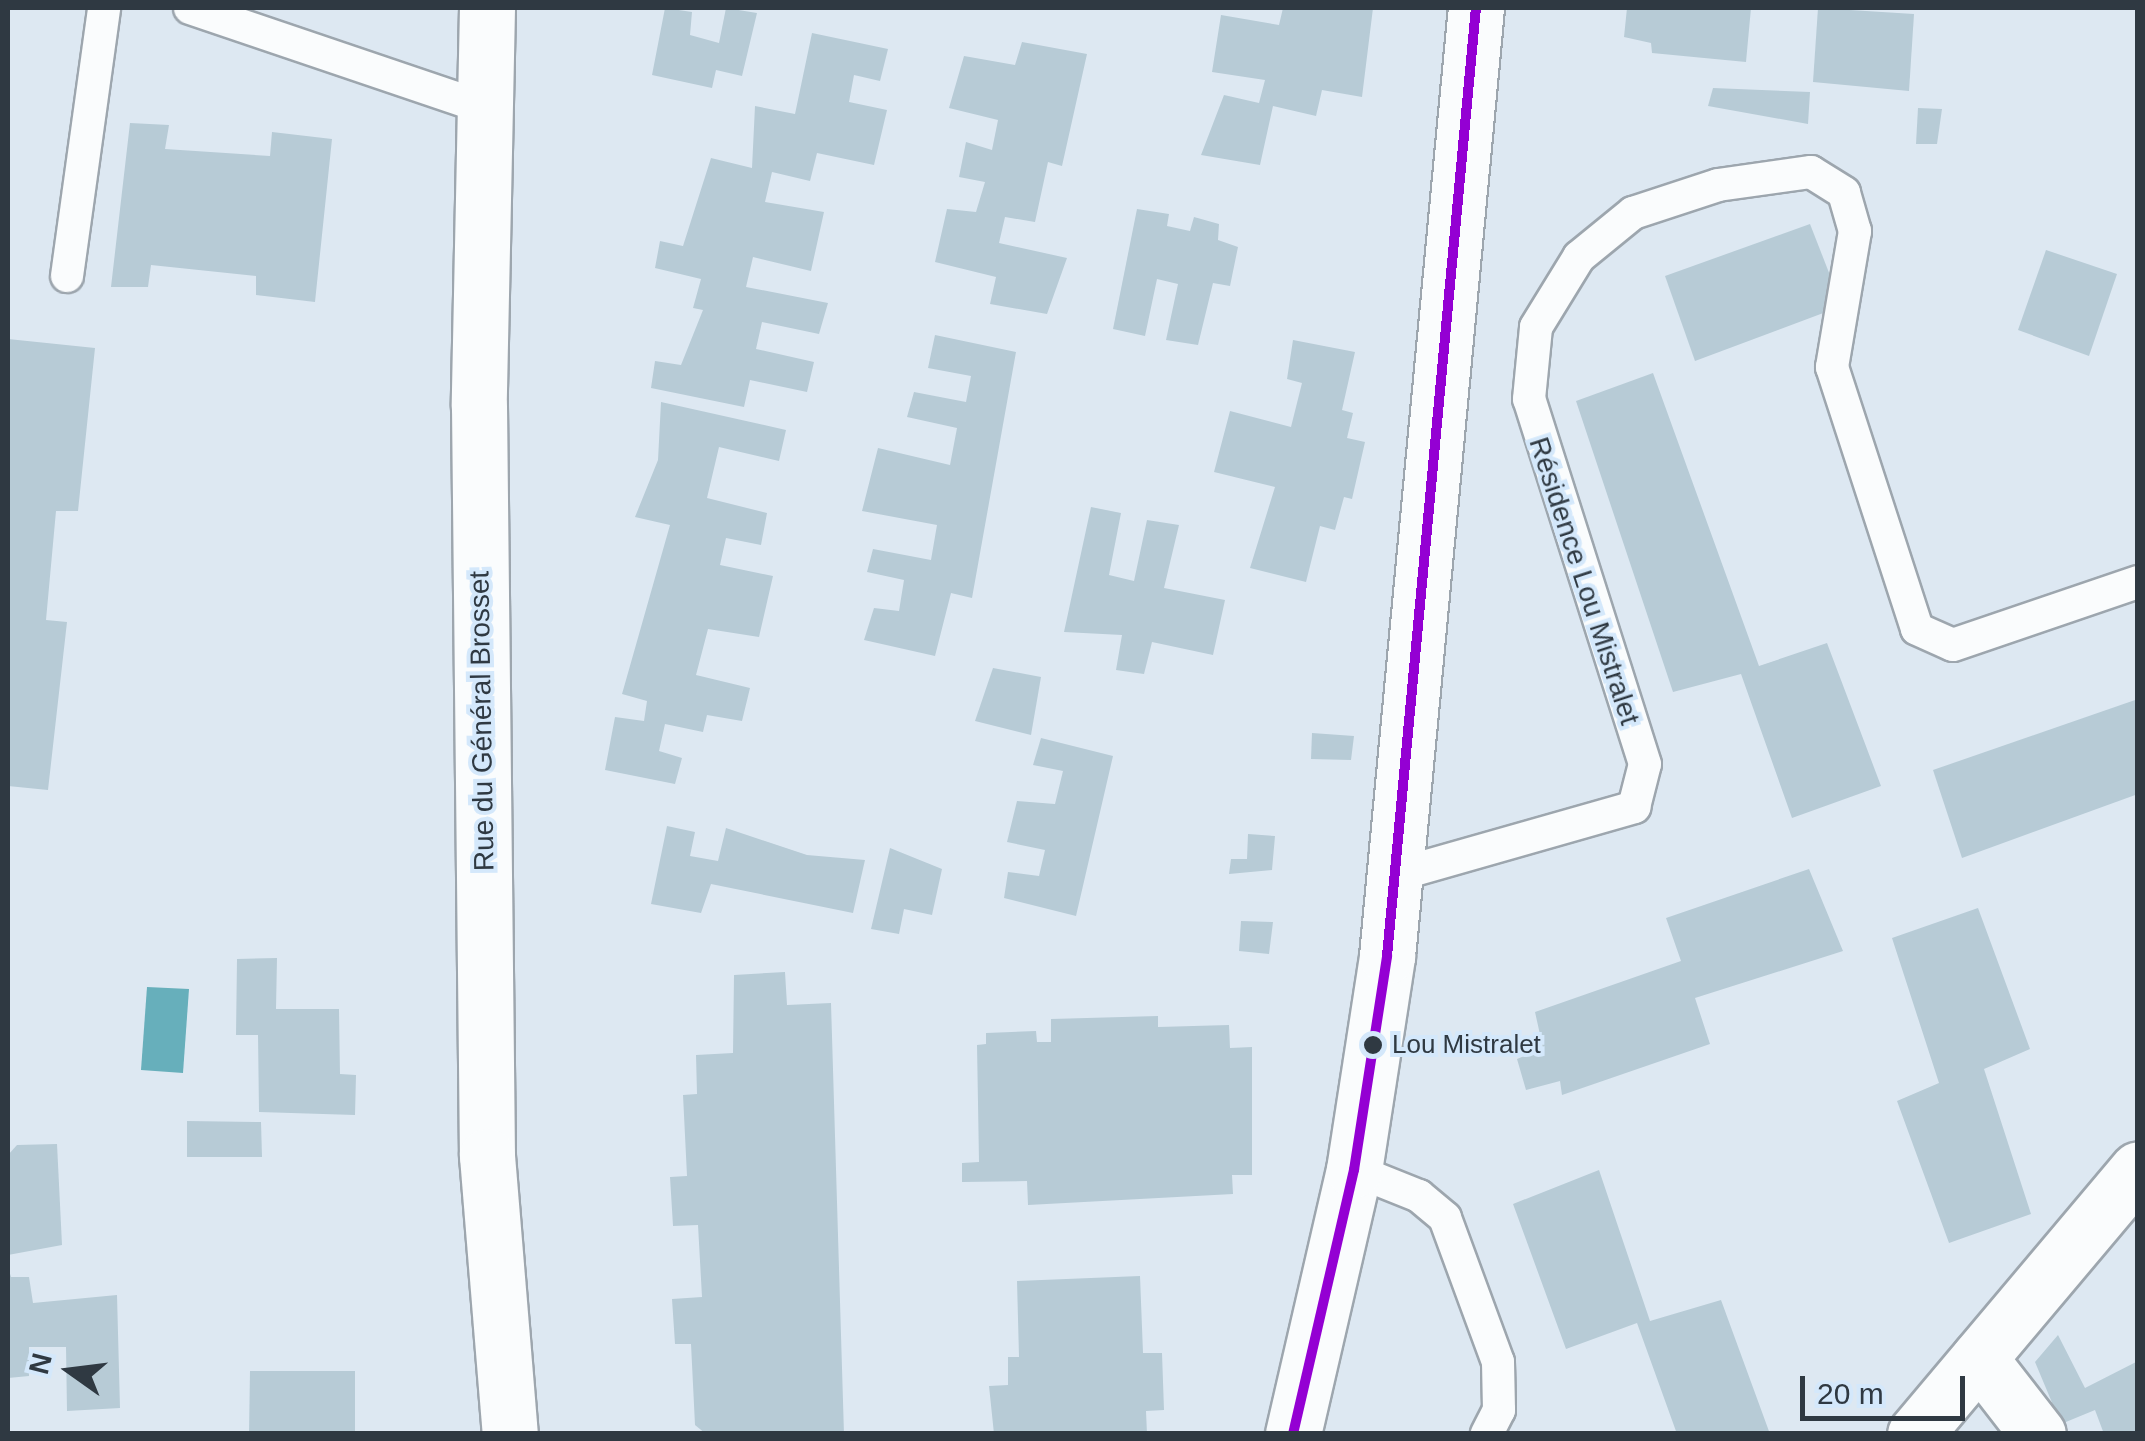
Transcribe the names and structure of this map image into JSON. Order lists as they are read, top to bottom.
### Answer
{
  "streets": {
    "street": ["Rue du Général Brosset"],
    "lane": ["Résidence Lou Mistralet"]
  },
  "places": ["Lou Mistralet"],
  "scale_bar": "20 m",
  "north": "left"
}
